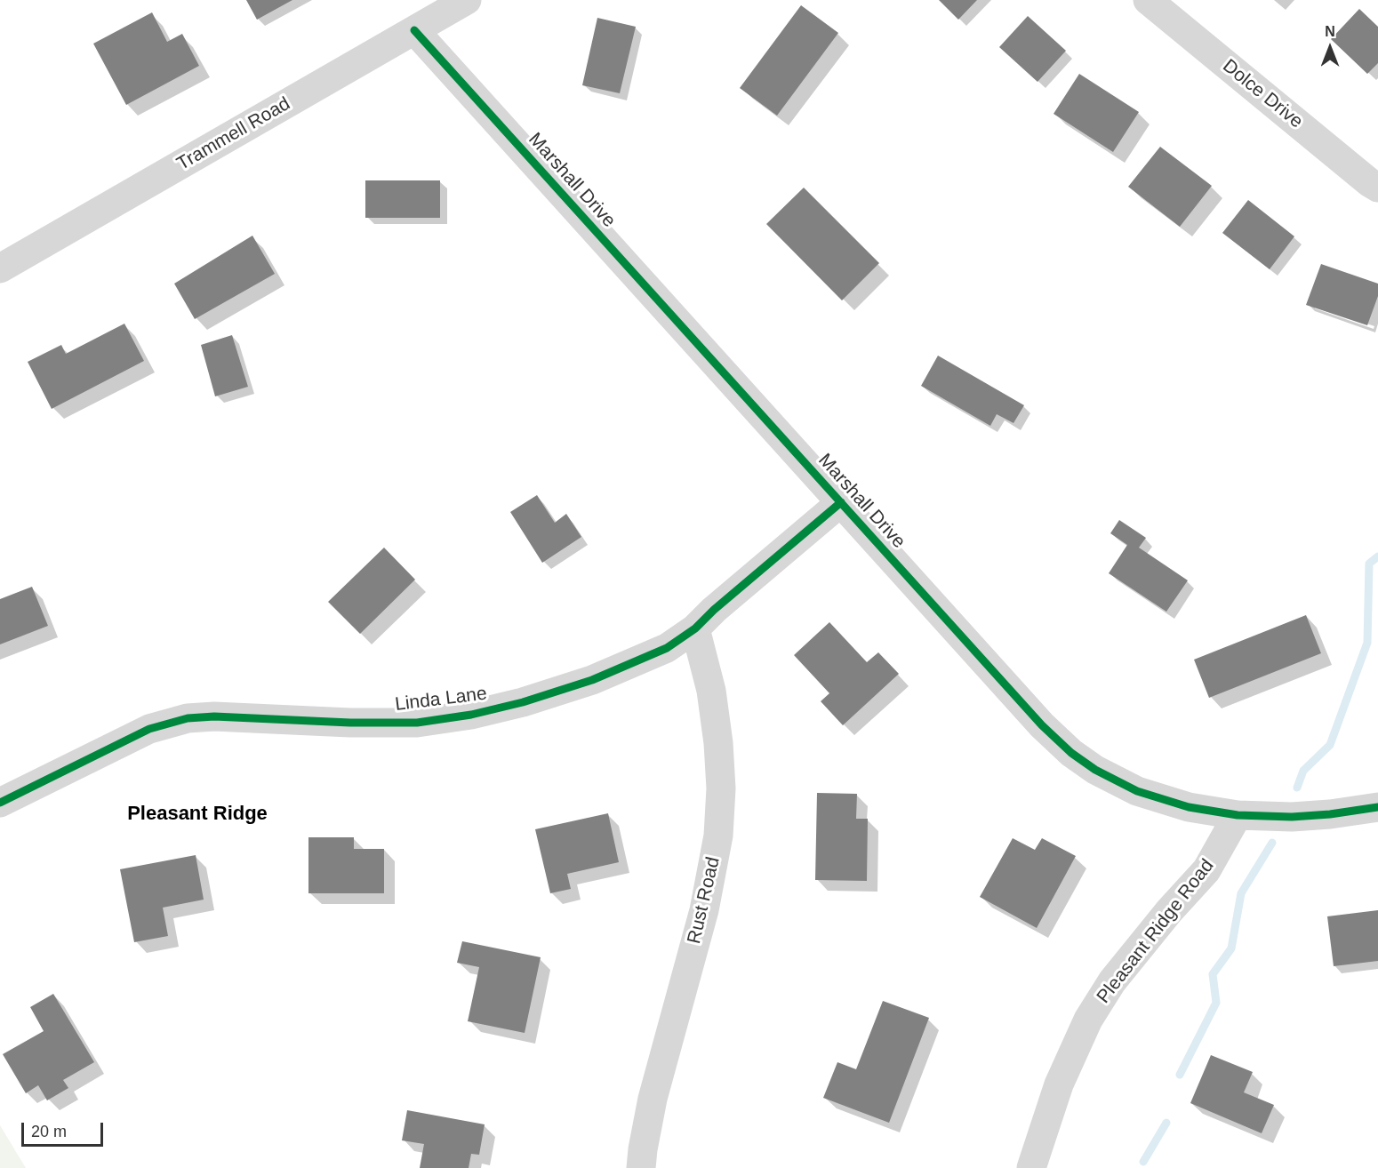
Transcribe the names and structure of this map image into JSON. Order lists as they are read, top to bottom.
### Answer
{
  "streets": {
    "street": [
      "Dolce Drive",
      "Trammell Road",
      "Marshall Drive",
      "Linda Lane",
      "Rust Road",
      "Pleasant Ridge Road"
    ]
  },
  "crossings": [
    ["Trammell Road", "Marshall Drive"],
    ["Marshall Drive", "Linda Lane"],
    ["Marshall Drive", "Pleasant Ridge Road"],
    ["Linda Lane", "Rust Road"]
  ],
  "districts": ["Pleasant Ridge"],
  "scale_bar": "20 m",
  "north": "top"
}
